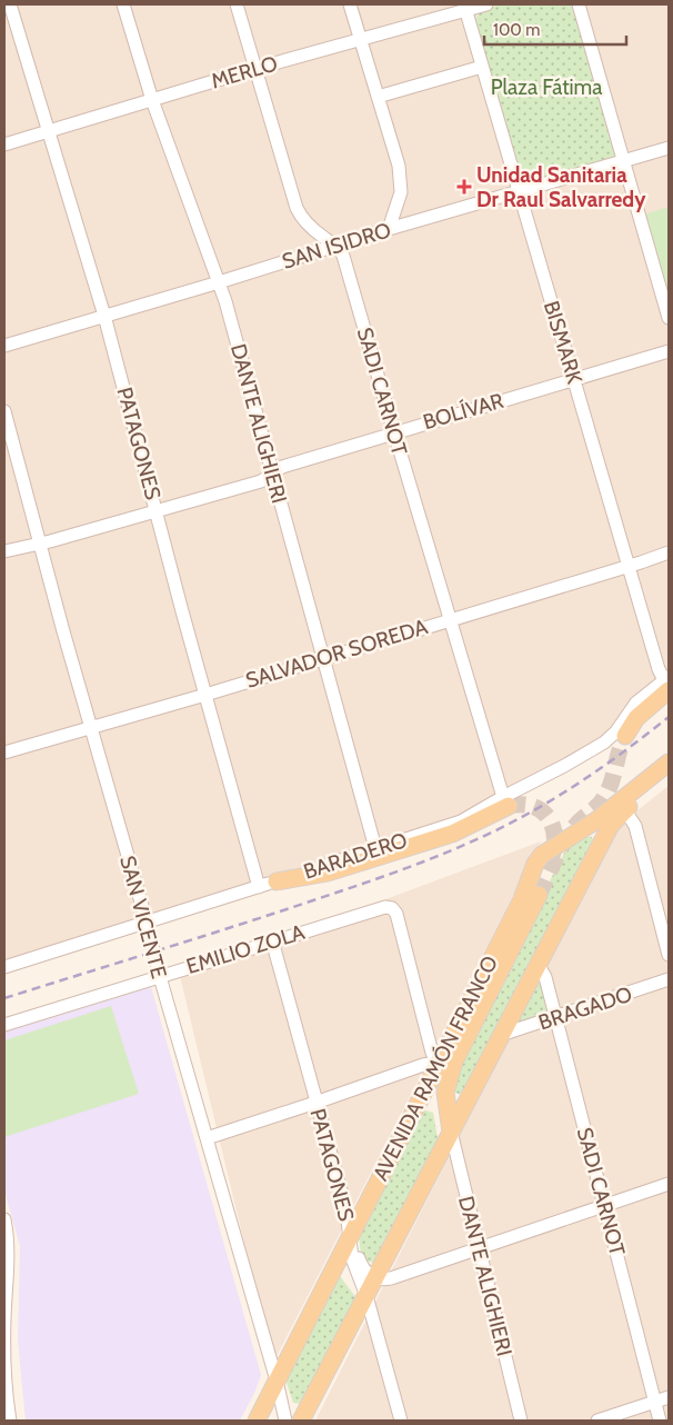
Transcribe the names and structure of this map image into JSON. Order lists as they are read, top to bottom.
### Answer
{
  "streets": {
    "main road": ["AVENIDA RAMÓN FRANCO"],
    "street": [
      "MERLO",
      "SAN ISIDRO",
      "BISMARK",
      "SADI CARNOT",
      "BOLÍVAR",
      "DANTE ALIGHIERI",
      "PATAGONES",
      "SALVADOR SOREDA",
      "BARADERO",
      "SAN VICENTE",
      "EMILIO ZOLA",
      "BRAGADO"
    ]
  },
  "crossings": [
    ["MERLO", "BISMARK"],
    ["MERLO", "DANTE ALIGHIERI"],
    ["MERLO", "PATAGONES"],
    ["SAN ISIDRO", "BISMARK"],
    ["SAN ISIDRO", "SADI CARNOT"],
    ["SAN ISIDRO", "DANTE ALIGHIERI"],
    ["SAN ISIDRO", "PATAGONES"],
    ["BISMARK", "BOLÍVAR"],
    ["BISMARK", "SALVADOR SOREDA"],
    ["BISMARK", "BARADERO"],
    ["SADI CARNOT", "BOLÍVAR"],
    ["SADI CARNOT", "SALVADOR SOREDA"],
    ["SADI CARNOT", "BARADERO"],
    ["SADI CARNOT", "BRAGADO"],
    ["SADI CARNOT", "AVENIDA RAMÓN FRANCO"],
    ["BOLÍVAR", "DANTE ALIGHIERI"],
    ["BOLÍVAR", "PATAGONES"],
    ["BOLÍVAR", "SAN VICENTE"],
    ["DANTE ALIGHIERI", "SALVADOR SOREDA"],
    ["DANTE ALIGHIERI", "BARADERO"],
    ["DANTE ALIGHIERI", "AVENIDA RAMÓN FRANCO"],
    ["PATAGONES", "SALVADOR SOREDA"],
    ["PATAGONES", "BARADERO"],
    ["PATAGONES", "EMILIO ZOLA"],
    ["PATAGONES", "AVENIDA RAMÓN FRANCO"],
    ["SALVADOR SOREDA", "SAN VICENTE"],
    ["BARADERO", "SAN VICENTE"],
    ["SAN VICENTE", "EMILIO ZOLA"],
    ["SAN VICENTE", "AVENIDA RAMÓN FRANCO"],
    ["EMILIO ZOLA", "AVENIDA RAMÓN FRANCO"],
    ["BRAGADO", "AVENIDA RAMÓN FRANCO"]
  ],
  "parks": ["Plaza Fátima"],
  "places": {
    "health": ["Unidad Sanitaria Dr Raul Salvarredy"]
  },
  "scale_bar": "100 m"
}
